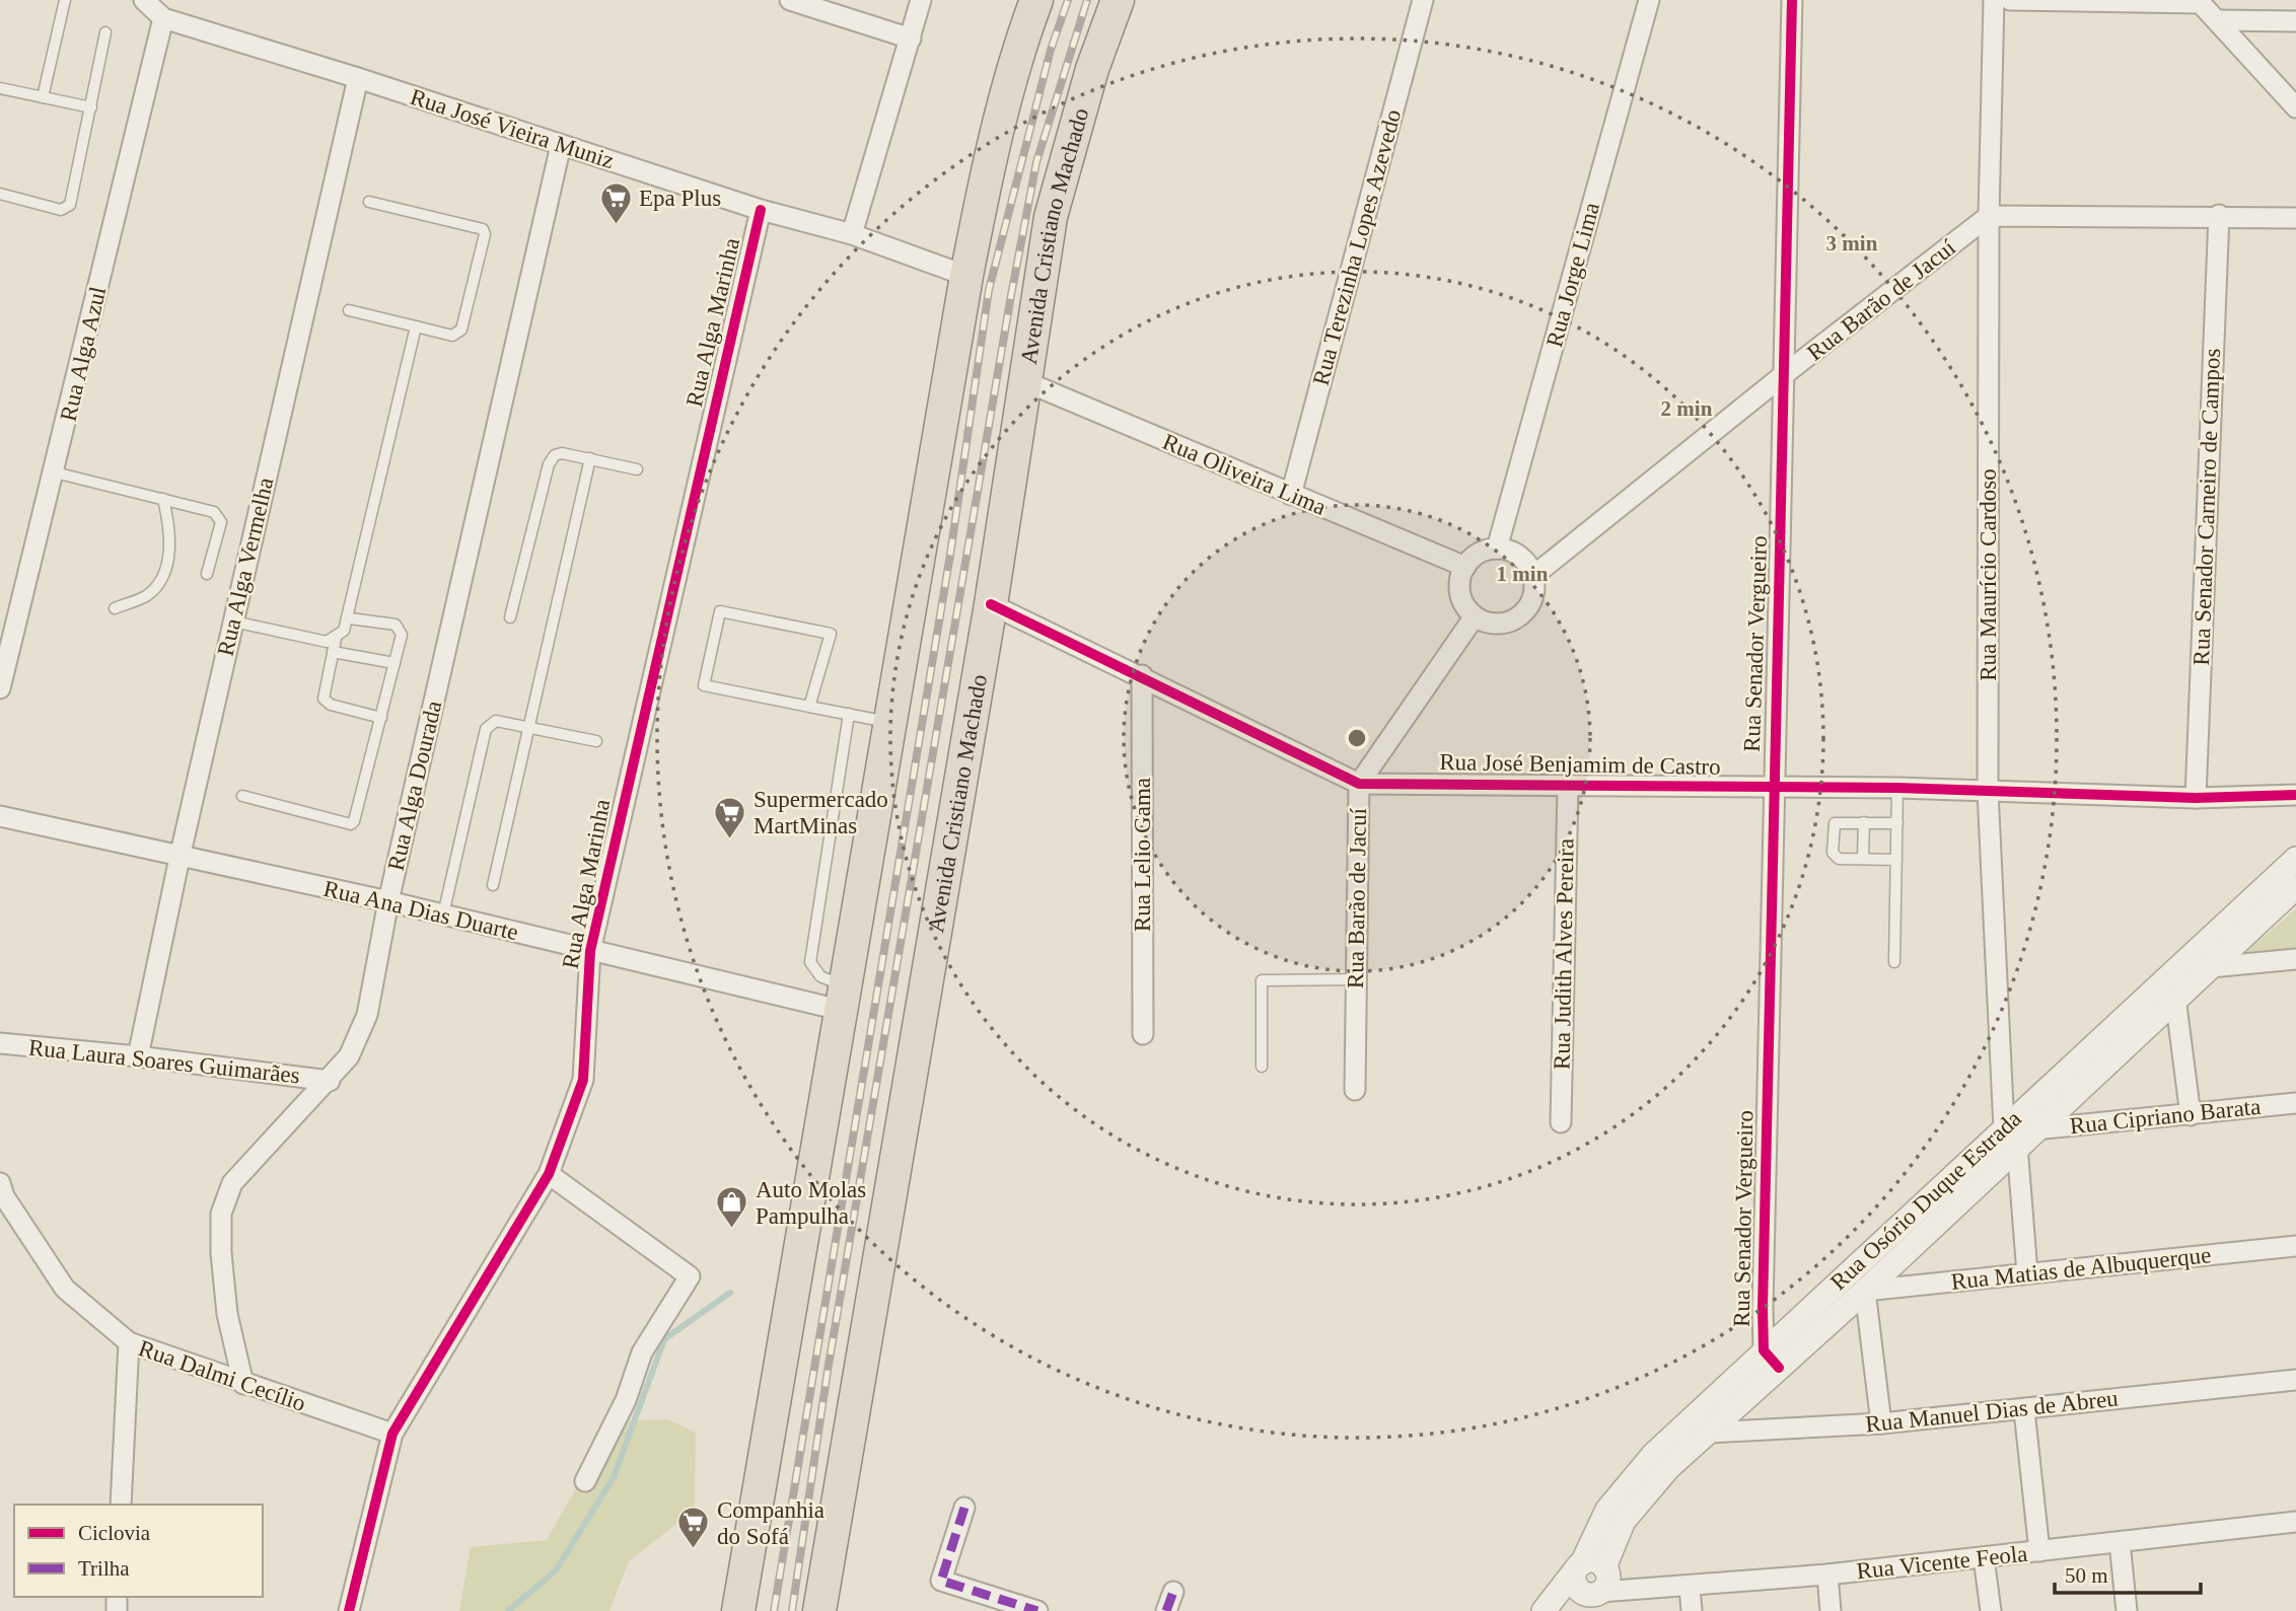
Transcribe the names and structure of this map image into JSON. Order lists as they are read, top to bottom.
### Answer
{
  "streets": {
    "highway": ["Avenida Cristiano Machado"],
    "street": [
      "Rua José Vieira Muniz",
      "Rua Terezinha Lopes Azevedo",
      "Rua Jorge Lima",
      "Rua Barão de Jacuí",
      "Rua Alga Marinha",
      "Rua Alga Azul",
      "Rua Oliveira Lima",
      "Rua Senador Carneiro de Campos",
      "Rua Alga Vermelha",
      "Rua Maurício Cardoso",
      "Rua Senador Vergueiro",
      "Rua José Benjamim de Castro",
      "Rua Alga Dourada",
      "Rua Lelio Gama",
      "Rua Ana Dias Duarte",
      "Rua Judith Alves Pereira",
      "Rua Laura Soares Guimarães",
      "Rua Cipriano Barata",
      "Rua Osório Duque Estrada",
      "Rua Matias de Albuquerque",
      "Rua Dalmi Cecílio",
      "Rua Manuel Dias de Abreu",
      "Rua Vicente Feola"
    ]
  },
  "crossings": [
    ["Rua José Vieira Muniz", "Rua Alga Marinha"],
    ["Rua José Vieira Muniz", "Rua Alga Azul"],
    ["Rua José Vieira Muniz", "Rua Alga Vermelha"],
    ["Rua José Vieira Muniz", "Rua Alga Dourada"],
    ["Avenida Cristiano Machado", "Rua Oliveira Lima"],
    ["Avenida Cristiano Machado", "Rua José Benjamim de Castro"],
    ["Rua Terezinha Lopes Azevedo", "Rua Oliveira Lima"],
    ["Rua Jorge Lima", "Rua Barão de Jacuí"],
    ["Rua Jorge Lima", "Rua Oliveira Lima"],
    ["Rua Barão de Jacuí", "Rua Oliveira Lima"],
    ["Rua Barão de Jacuí", "Rua Maurício Cardoso"],
    ["Rua Barão de Jacuí", "Rua Senador Vergueiro"],
    ["Rua Barão de Jacuí", "Rua José Benjamim de Castro"],
    ["Rua Alga Marinha", "Rua Ana Dias Duarte"],
    ["Rua Alga Marinha", "Rua Dalmi Cecílio"],
    ["Rua Senador Carneiro de Campos", "Rua José Benjamim de Castro"],
    ["Rua Alga Vermelha", "Rua Ana Dias Duarte"],
    ["Rua Alga Vermelha", "Rua Laura Soares Guimarães"],
    ["Rua Maurício Cardoso", "Rua José Benjamim de Castro"],
    ["Rua Maurício Cardoso", "Rua Cipriano Barata"],
    ["Rua Maurício Cardoso", "Rua Osório Duque Estrada"],
    ["Rua Maurício Cardoso", "Rua Matias de Albuquerque"],
    ["Rua Senador Vergueiro", "Rua José Benjamim de Castro"],
    ["Rua Senador Vergueiro", "Rua Osório Duque Estrada"],
    ["Rua José Benjamim de Castro", "Rua Lelio Gama"],
    ["Rua José Benjamim de Castro", "Rua Judith Alves Pereira"],
    ["Rua Alga Dourada", "Rua Ana Dias Duarte"],
    ["Rua Alga Dourada", "Rua Laura Soares Guimarães"],
    ["Rua Alga Dourada", "Rua Dalmi Cecílio"],
    ["Rua Cipriano Barata", "Rua Osório Duque Estrada"],
    ["Rua Osório Duque Estrada", "Rua Matias de Albuquerque"],
    ["Rua Osório Duque Estrada", "Rua Manuel Dias de Abreu"],
    ["Rua Osório Duque Estrada", "Rua Vicente Feola"]
  ],
  "places": {
    "supermarket": ["Epa Plus", "Supermercado MartMinas", "Companhia do Sofá"],
    "shop": ["Auto Molas Pampulha"]
  },
  "legend": ["Ciclovia", "Trilha"],
  "scale_bar": "50 m",
  "rings": ["3 min", "2 min", "1 min"]
}
